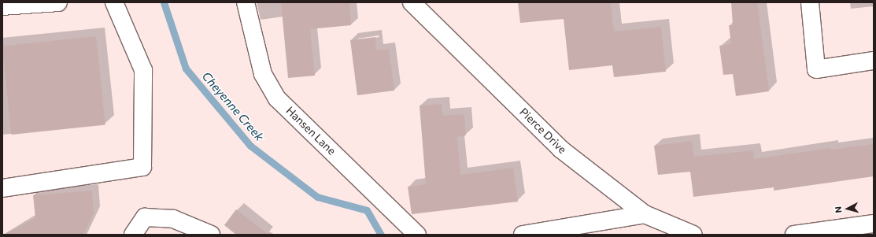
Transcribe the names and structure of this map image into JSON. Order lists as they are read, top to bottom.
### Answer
{
  "streets": {
    "street": ["Hansen Lane", "Pierce Drive"]
  },
  "water": ["Cheyenne Creek"],
  "north": "left"
}
